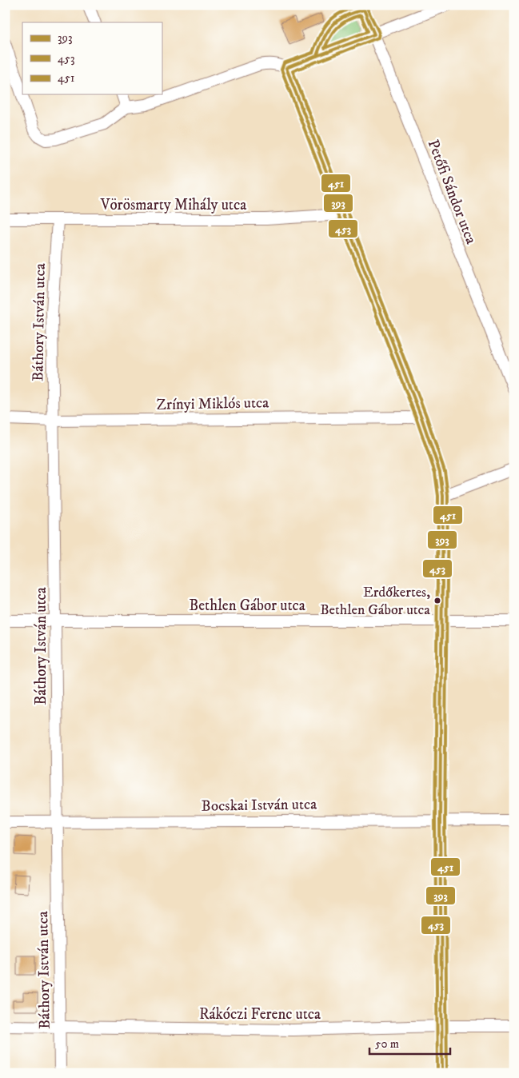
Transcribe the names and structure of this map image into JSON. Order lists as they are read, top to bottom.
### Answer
{
  "streets": {
    "street": [
      "Petőfi Sándor utca",
      "Vörösmarty Mihály utca",
      "Báthory István utca",
      "Zrínyi Miklós utca",
      "Bethlen Gábor utca",
      "Bocskai István utca",
      "Rákóczi Ferenc utca"
    ]
  },
  "crossings": [
    ["Vörösmarty Mihály utca", "Báthory István utca"],
    ["Báthory István utca", "Zrínyi Miklós utca"],
    ["Báthory István utca", "Bethlen Gábor utca"],
    ["Báthory István utca", "Bocskai István utca"],
    ["Báthory István utca", "Rákóczi Ferenc utca"]
  ],
  "places": ["Erdőkertes, Bethlen Gábor utca"],
  "lines": ["transit line 451", "transit line 393", "transit line 453"],
  "legend": ["393", "453", "451"],
  "scale_bar": "50 m"
}
